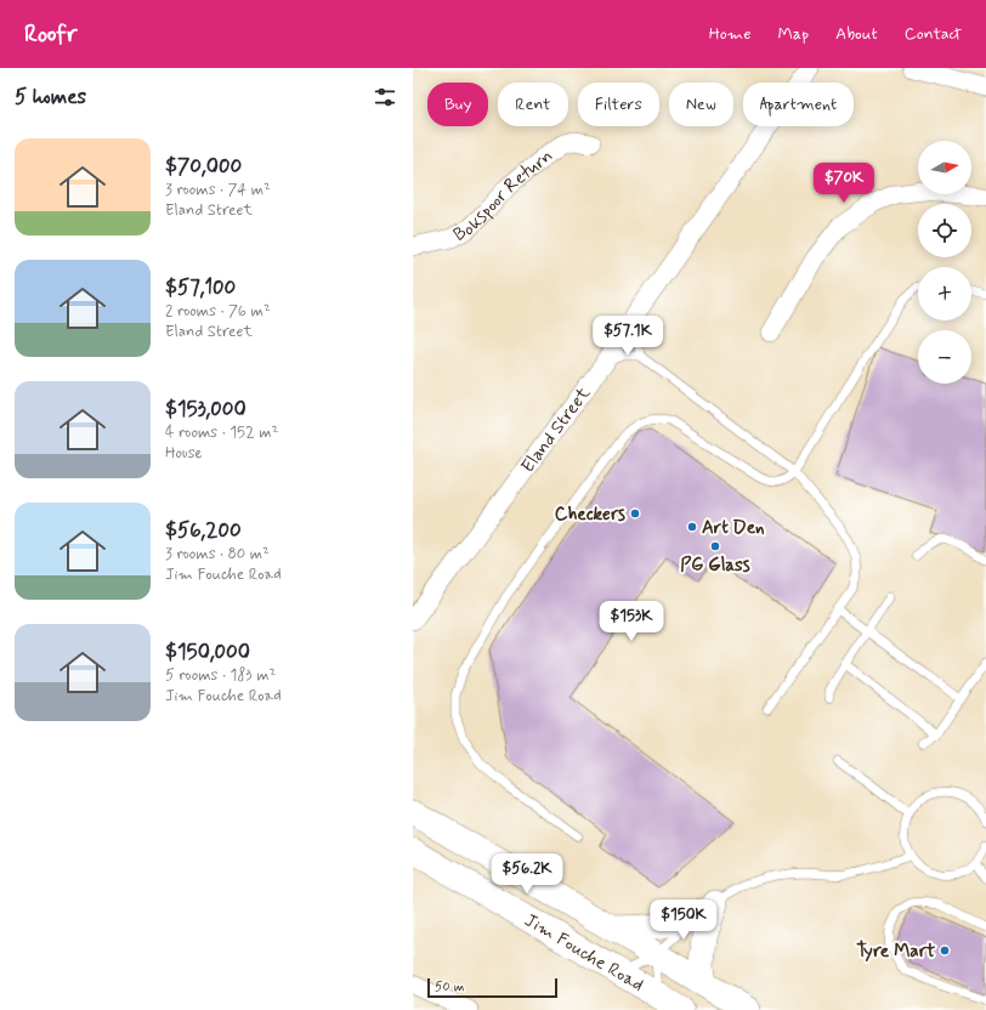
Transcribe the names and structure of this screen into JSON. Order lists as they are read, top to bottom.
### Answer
{
  "streets": {
    "street": ["Bokspoor Return", "Eland Street", "Jim Fouche Road"]
  },
  "places": [
    "Checkers",
    "Art Den",
    "PG Glass",
    "Tyre Mart"
  ],
  "scale_bar": "50 m",
  "north": "right",
  "page": {
    "header": "Roofr",
    "nav": [
      "Home",
      "Map",
      "About",
      "Contact"
    ],
    "heading": "5 homes",
    "chip": [
      "Buy",
      "Rent",
      "Filters",
      "New",
      "Apartment"
    ],
    "list": [
      {
        "name": "$70,000",
        "note": "3 rooms · 74 m² · Eland Street"
      },
      {
        "name": "$57,100",
        "note": "2 rooms · 76 m² · Eland Street"
      },
      {
        "name": "$153,000",
        "note": "4 rooms · 152 m² · House"
      },
      {
        "name": "$56,200",
        "note": "3 rooms · 80 m² · Jim Fouche Road"
      },
      {
        "name": "$150,000",
        "note": "5 rooms · 183 m² · Jim Fouche Road"
      }
    ],
    "map_buttons": ["+", "−"],
    "price": [
      "$70K",
      "$57.1K",
      "$153K",
      "$56.2K",
      "$150K"
    ],
    "scale": "50 m"
  }
}
